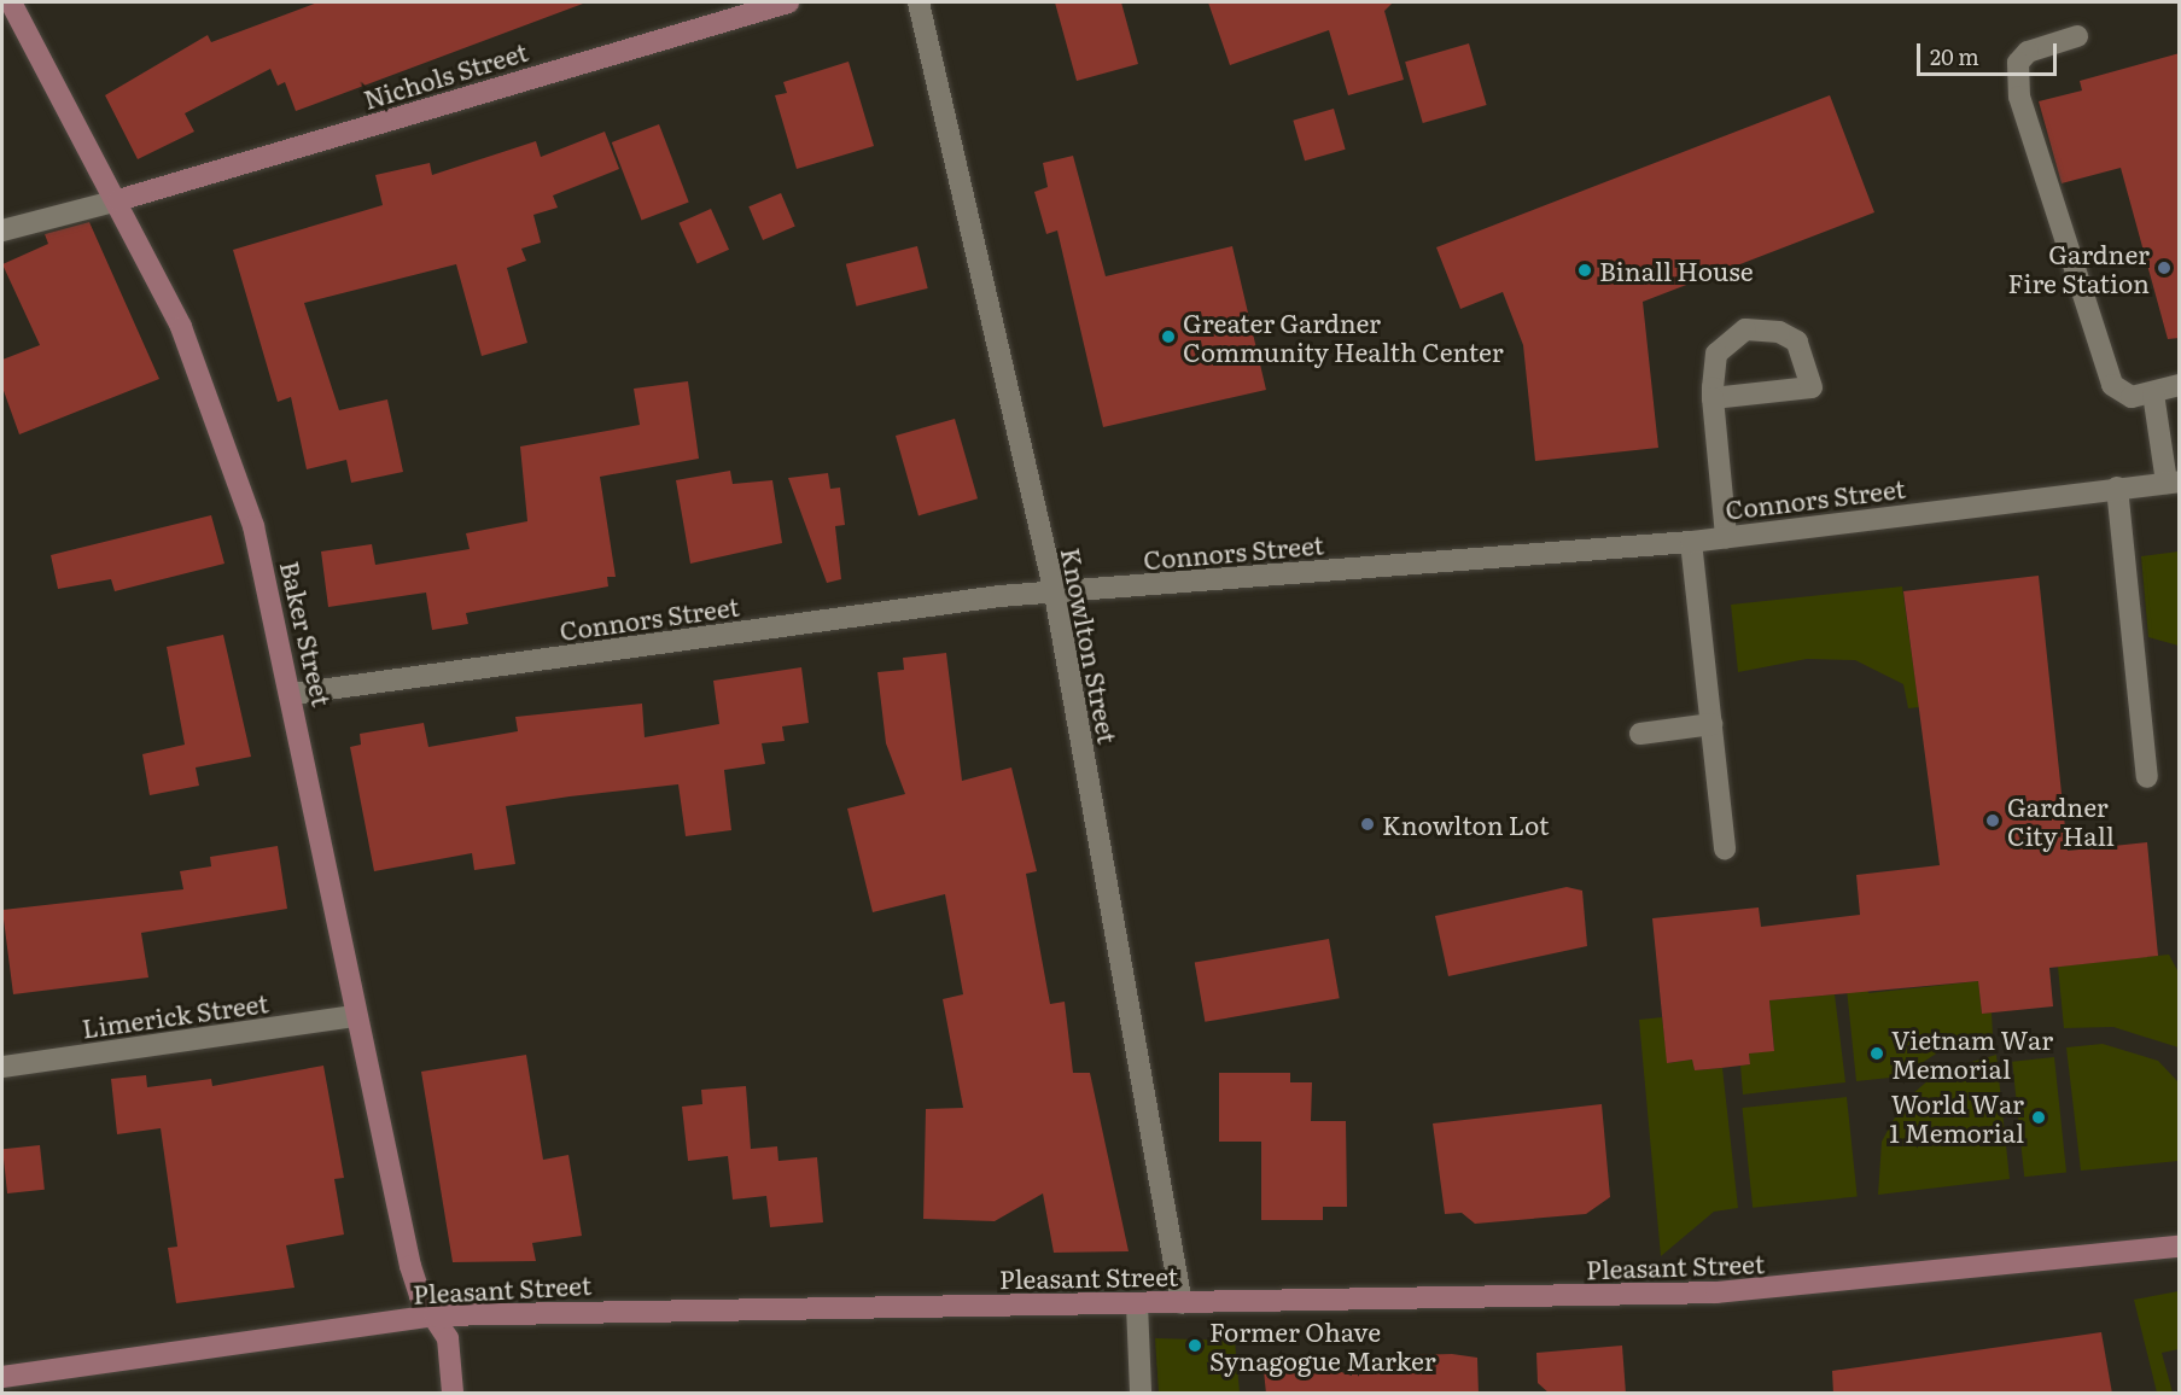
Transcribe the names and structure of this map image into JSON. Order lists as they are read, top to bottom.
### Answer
{
  "streets": {
    "street": [
      "Nichols Street",
      "Connors Street",
      "Baker Street",
      "Knowlton Street",
      "Limerick Street",
      "Pleasant Street"
    ]
  },
  "crossings": [
    ["Nichols Street", "Baker Street"],
    ["Connors Street", "Baker Street"],
    ["Connors Street", "Knowlton Street"],
    ["Baker Street", "Limerick Street"],
    ["Baker Street", "Pleasant Street"],
    ["Knowlton Street", "Pleasant Street"]
  ],
  "places": [
    "Gardner Fire Station",
    "Binall House",
    "Greater Gardner Community Health Center",
    "Gardner City Hall",
    "Knowlton Lot",
    "Vietnam War Memorial",
    "World War 1 Memorial",
    "Former Ohave Synagogue Marker"
  ],
  "scale_bar": "20 m"
}
